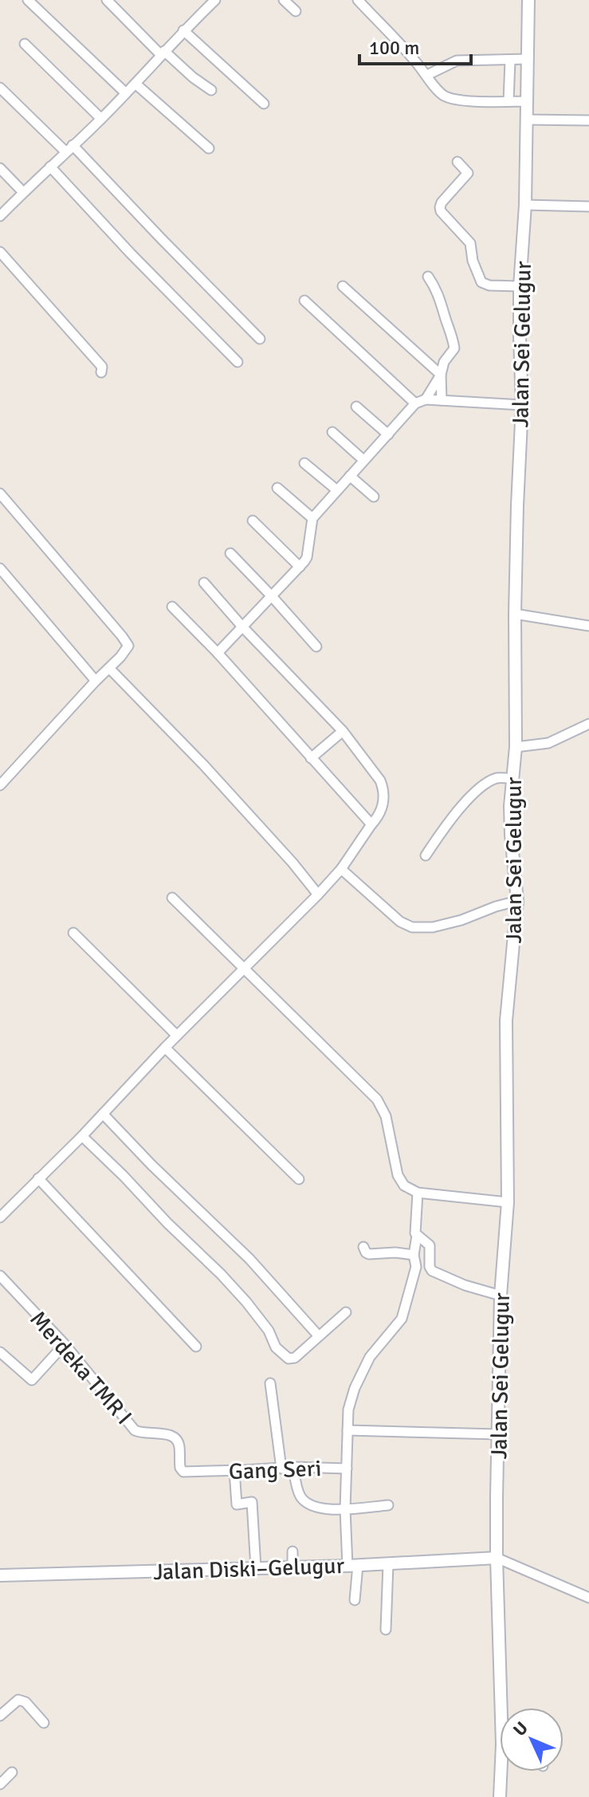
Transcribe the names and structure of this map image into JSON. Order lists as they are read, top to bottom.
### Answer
{
  "streets": {
    "main road": ["Jalan Sei Gelugur", "Jalan Diski–Gelugur"],
    "street": ["Merdeka TMR I", "Gang Seri"]
  },
  "crossings": [
    ["Jalan Sei Gelugur", "Jalan Diski–Gelugur"],
    ["Merdeka TMR I", "Gang Seri"],
    ["Gang Seri", "Jalan Diski–Gelugur"]
  ],
  "scale_bar": "100 m",
  "north": "top left"
}
